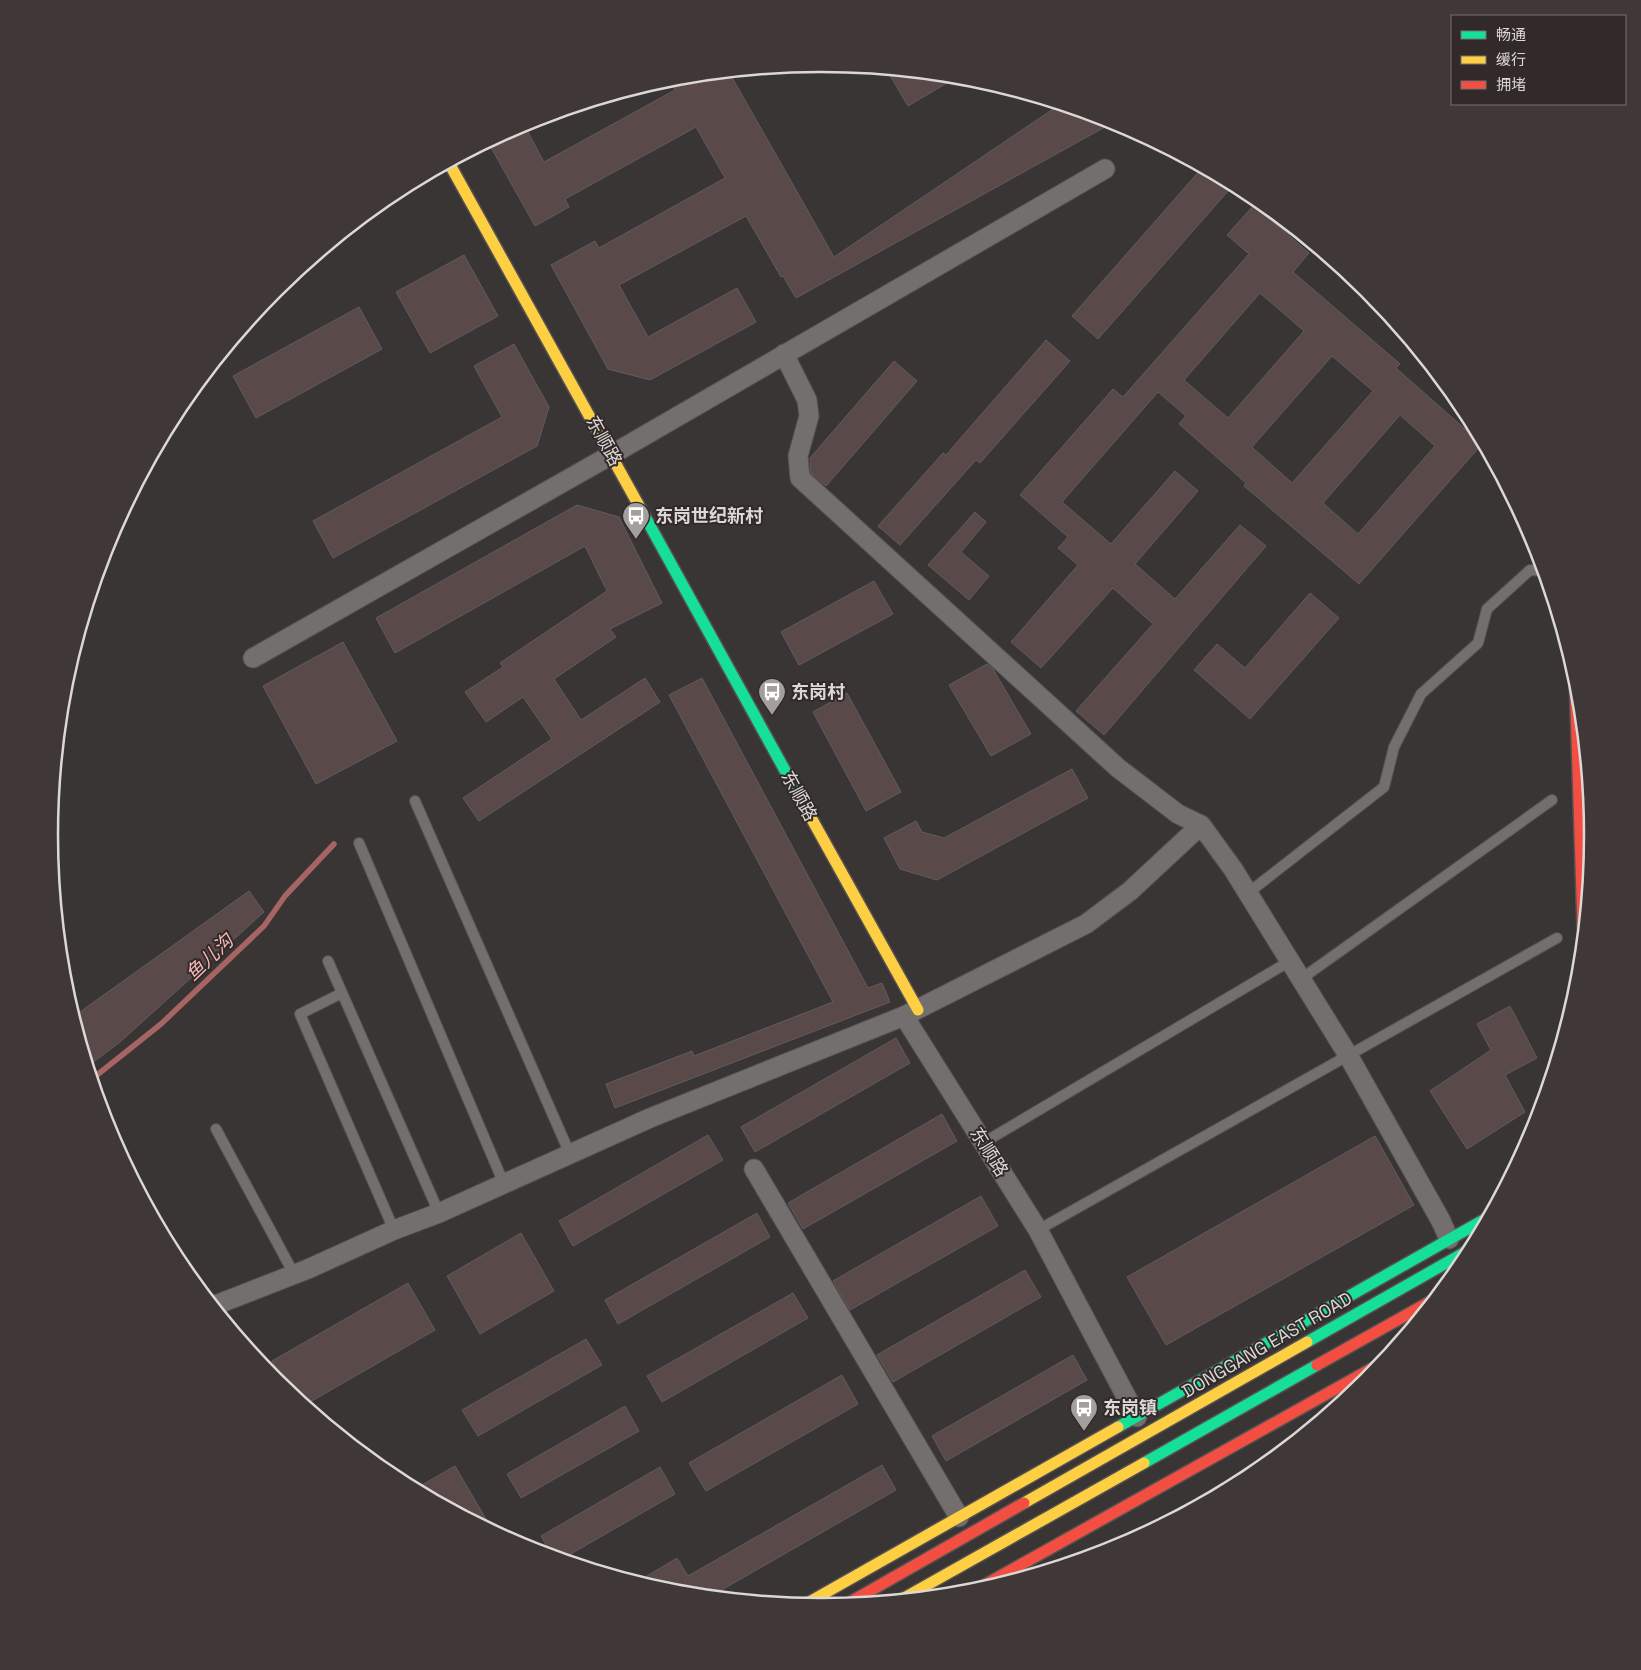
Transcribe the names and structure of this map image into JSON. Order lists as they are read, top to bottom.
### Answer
{
  "streets": {
    "street": ["东顺路", "DONGGANG EAST ROAD"]
  },
  "water": ["鱼儿沟"],
  "places": {
    "bus stop": ["东岗世纪新村", "东岗村", "东岗镇"]
  },
  "legend": ["畅通", "缓行", "拥堵"]
}
